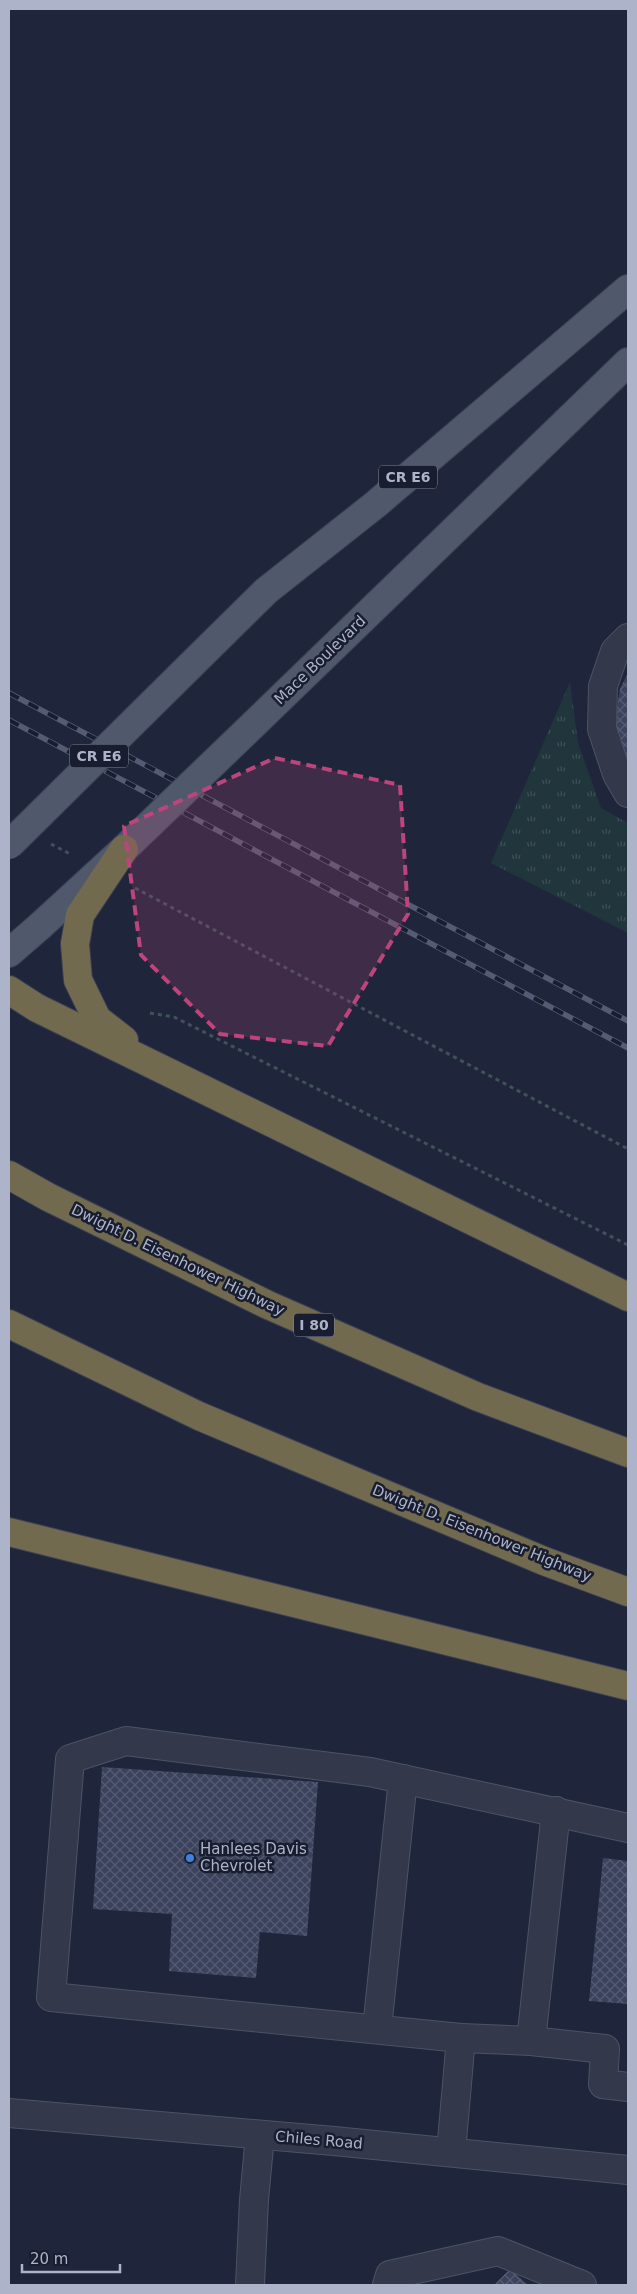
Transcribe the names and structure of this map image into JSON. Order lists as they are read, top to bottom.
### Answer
{
  "streets": {
    "highway": ["Dwight D. Eisenhower Highway", "I 80"],
    "main road": ["CR E6", "Mace Boulevard"],
    "street": ["Chiles Road"]
  },
  "places": ["Hanlees Davis Chevrolet"],
  "scale_bar": "20 m"
}
